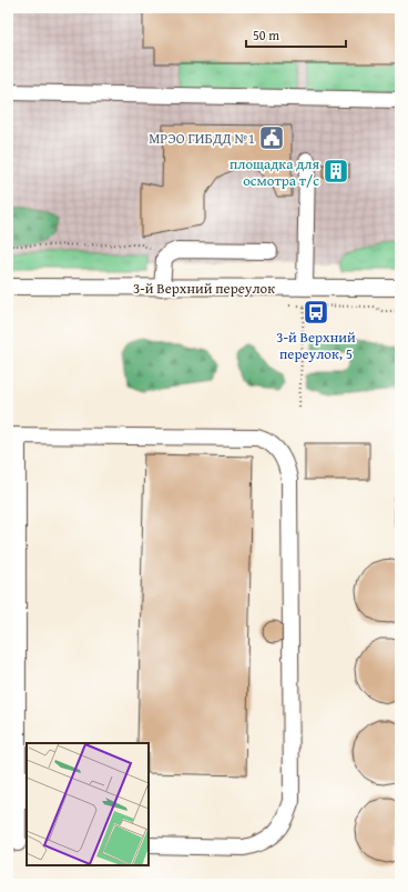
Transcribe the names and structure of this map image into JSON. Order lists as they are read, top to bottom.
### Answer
{
  "streets": {
    "street": ["3-й Верхний переулок"]
  },
  "places": {
    "public building": ["МРЭО ГИБДД №1"],
    "building": ["площадка для осмотра т/с"],
    "bus stop": ["3-й Верхний переулок, 5"]
  },
  "scale_bar": "50 m"
}
